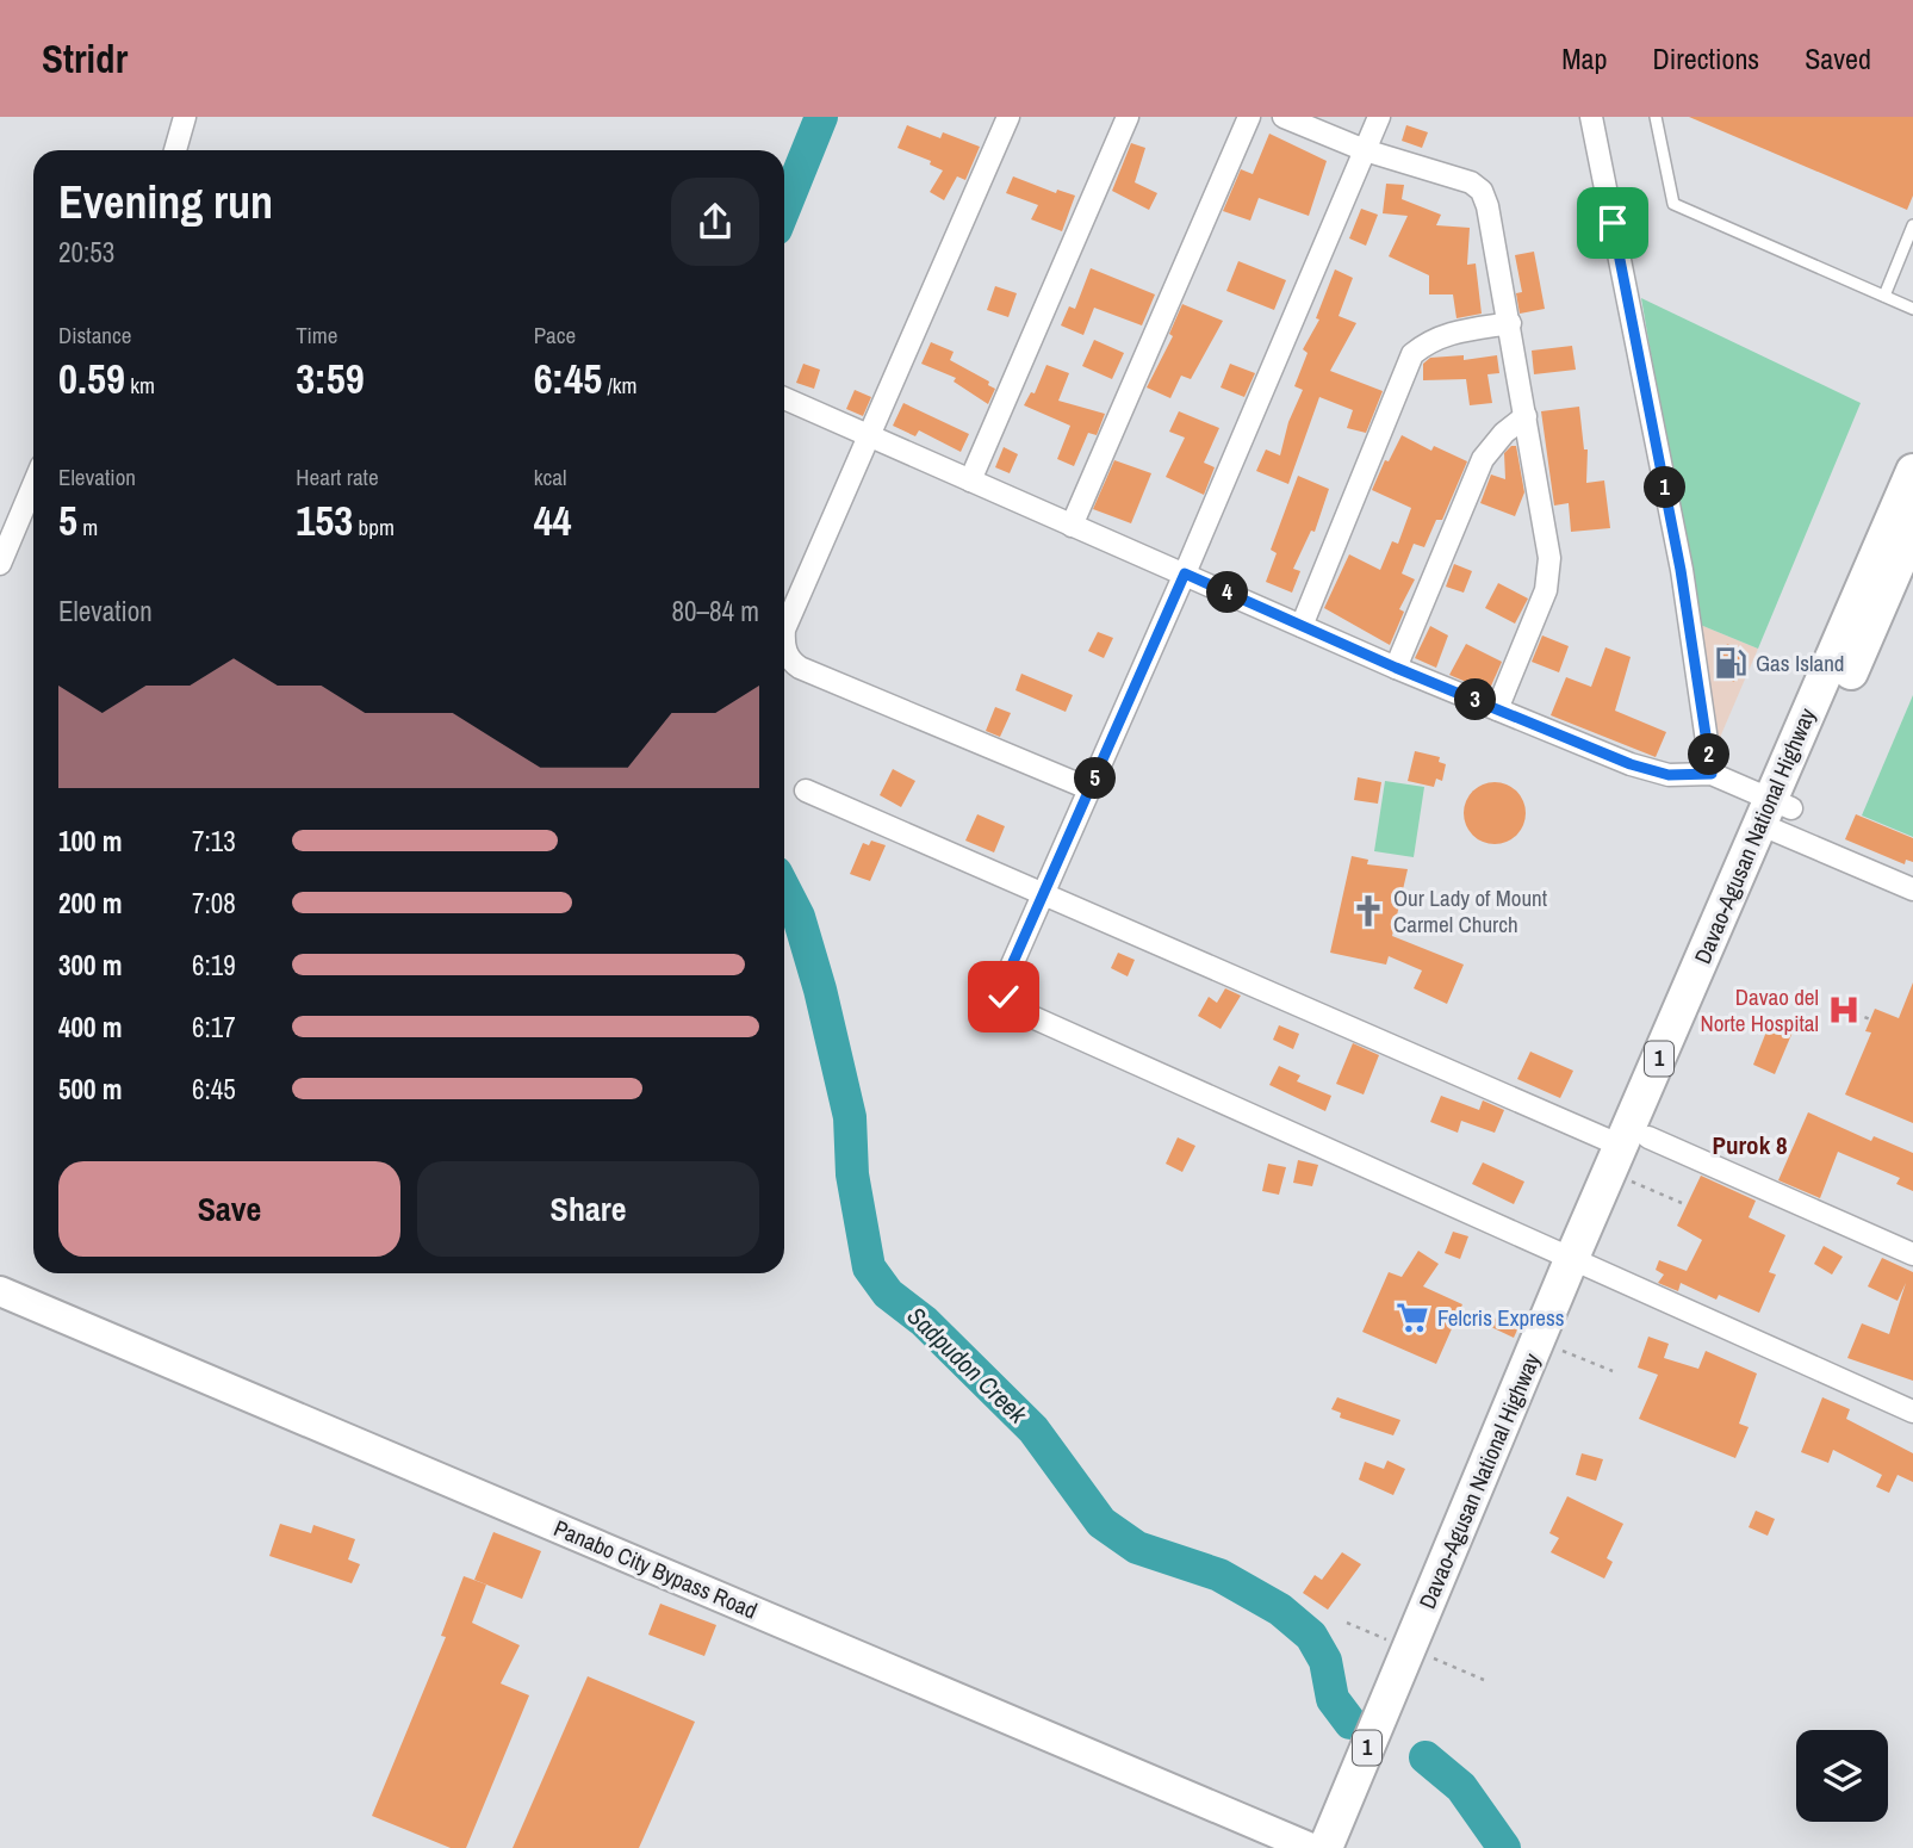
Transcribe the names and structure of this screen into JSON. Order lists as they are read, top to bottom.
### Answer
{
  "streets": {
    "highway": ["Davao-Agusan National Highway", "1"],
    "main road": ["Panabo City Bypass Road"]
  },
  "districts": ["Purok 8"],
  "water": ["Sadpudon Creek"],
  "places": {
    "fuel station": ["Gas Island"],
    "church": ["Our Lady of Mount Carmel Church"],
    "hospital": ["Davao del Norte Hospital"],
    "supermarket": ["Felcris Express"]
  },
  "page": {
    "header": "Stridr",
    "nav": ["Map", "Directions", "Saved"],
    "heading": ["Evening run", "20:53"],
    "stats": [
      ["Distance", "0.59 km"],
      ["Time", "3:59"],
      ["Pace", "6:45 /km"],
      ["Elevation", "5 m"],
      ["Heart rate", "153 bpm"],
      ["kcal", "44"]
    ],
    "pins": [
      "1",
      "4",
      "3",
      "2",
      "5"
    ],
    "chart": ["Elevation", "80–84 m"],
    "list": [
      {
        "name": "100 m",
        "note": "7:13"
      },
      {
        "name": "200 m",
        "note": "7:08"
      },
      {
        "name": "300 m",
        "note": "6:19"
      },
      {
        "name": "400 m",
        "note": "6:17"
      },
      {
        "name": "500 m",
        "note": "6:45"
      }
    ],
    "buttons": ["Save", "Share"]
  }
}
